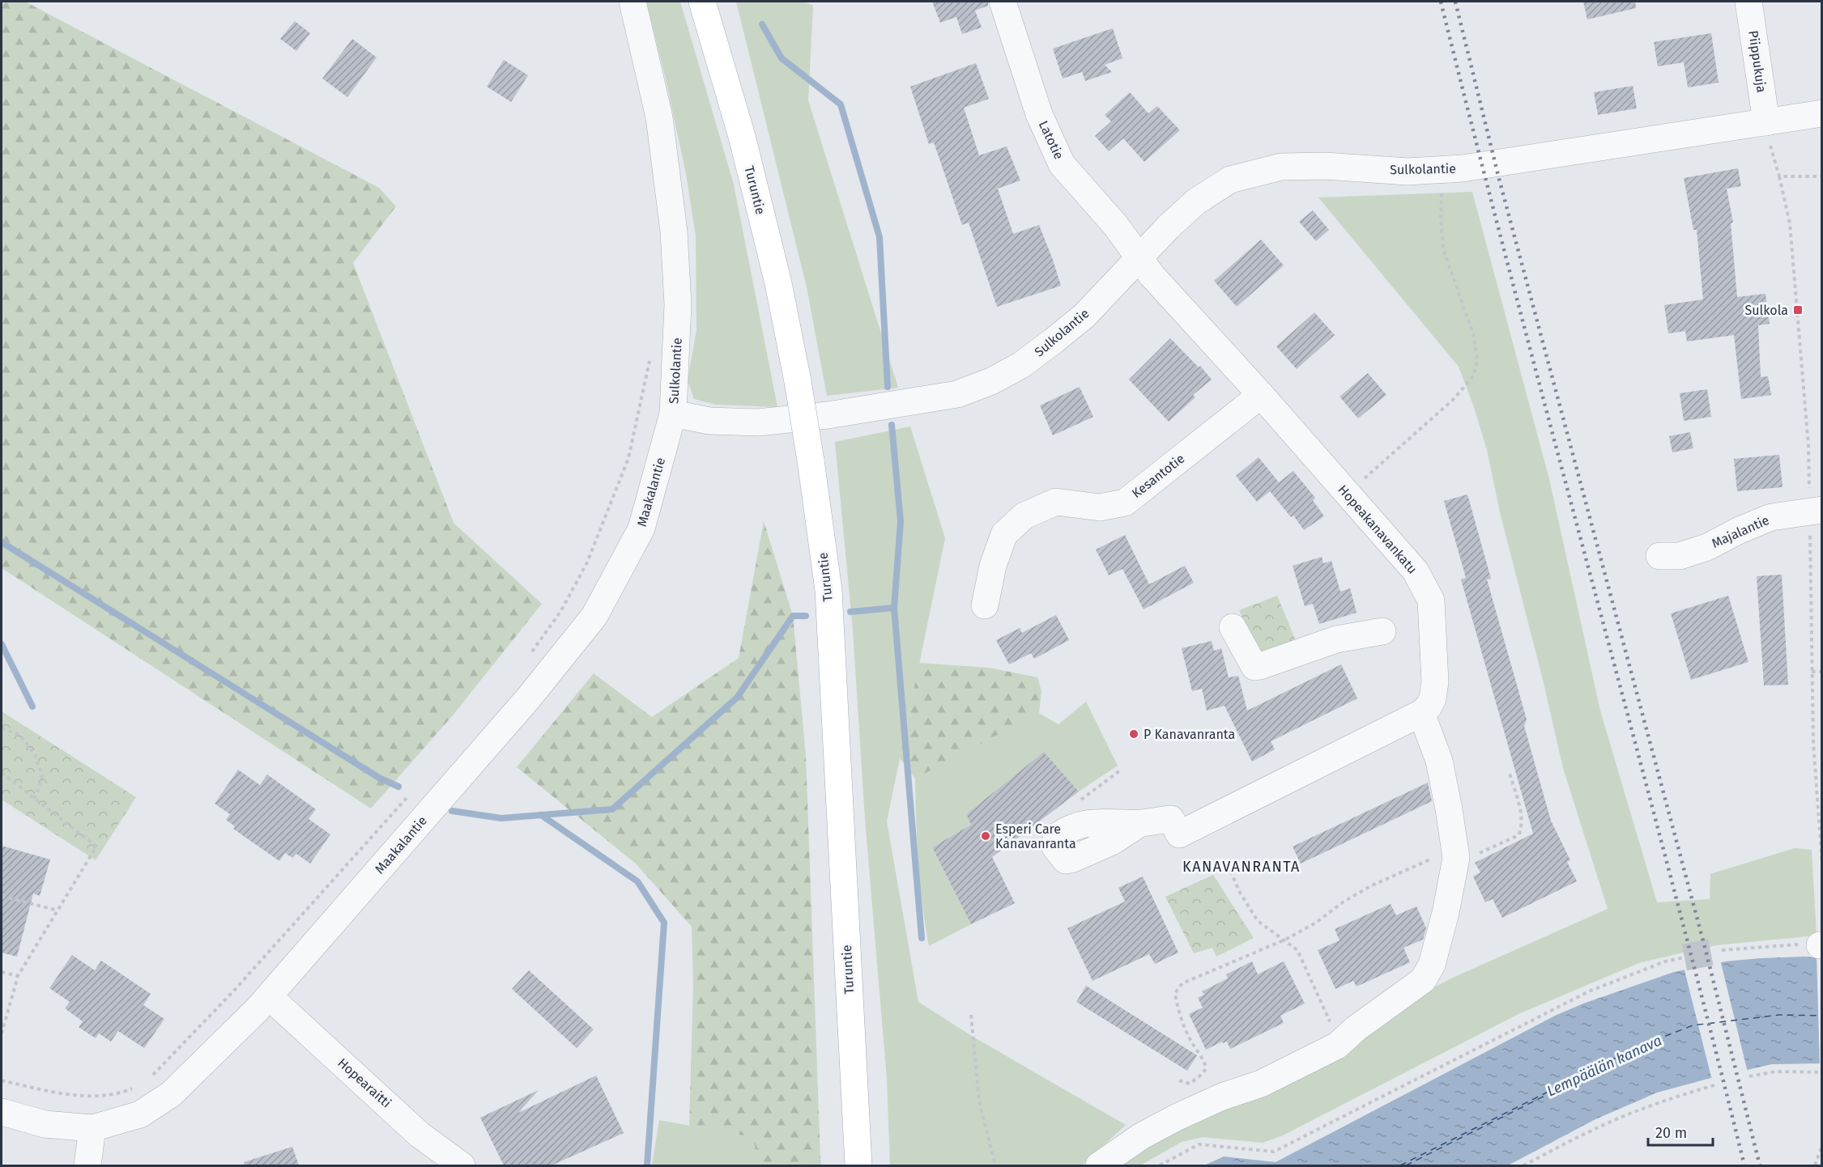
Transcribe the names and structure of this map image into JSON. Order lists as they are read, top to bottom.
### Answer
{
  "streets": {
    "main road": ["Turuntie"],
    "street": [
      "Piippukuja",
      "Latotie",
      "Sulkolantie",
      "Kesantotie",
      "Maakalantie",
      "Hopeakanavankatu",
      "Majalantie",
      "Hopearaitti"
    ]
  },
  "crossings": [
    ["Piippukuja", "Sulkolantie"],
    ["Latotie", "Sulkolantie"],
    ["Latotie", "Hopeakanavankatu"],
    ["Sulkolantie", "Maakalantie"],
    ["Sulkolantie", "Hopeakanavankatu"],
    ["Kesantotie", "Hopeakanavankatu"],
    ["Maakalantie", "Hopearaitti"]
  ],
  "districts": ["KANAVANRANTA"],
  "water": ["Lempäälän kanava"],
  "places": {
    "transit": ["Sulkola"],
    "other": ["P Kanavanranta", "Esperi Care Kanavanranta"]
  },
  "scale_bar": "20 m"
}
